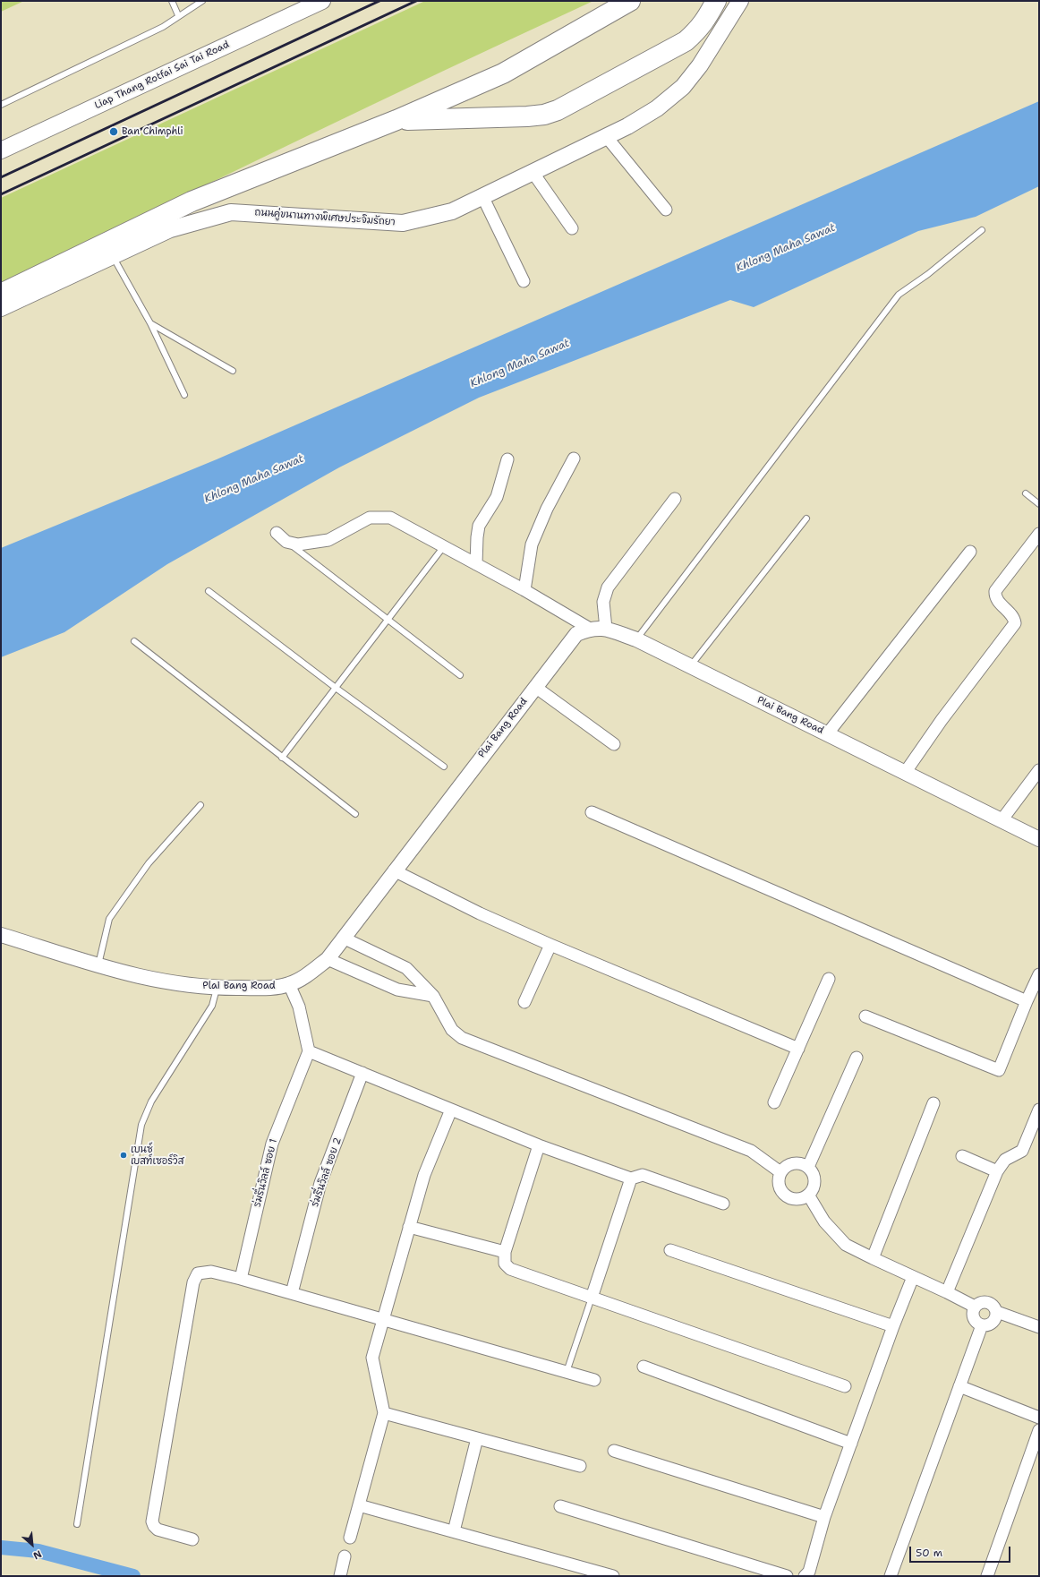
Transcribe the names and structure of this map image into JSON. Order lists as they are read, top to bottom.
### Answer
{
  "streets": {
    "main road": ["Liap Thang Rotfai Sai Tai Road", "ถนนคู่ขนานทางพิเศษประจิมรัถยา"],
    "street": ["Plai Bang Road", "ร่มรื่นวิลล์ ซอย 2", "ร่มรื่นวิลล์ ซอย 1"]
  },
  "water": ["Khlong Maha Sawat"],
  "places": ["Ban Chimphli", "เบนซ์ เบสท์เซอร์วิส"],
  "scale_bar": "50 m",
  "north": "bottom right"
}
